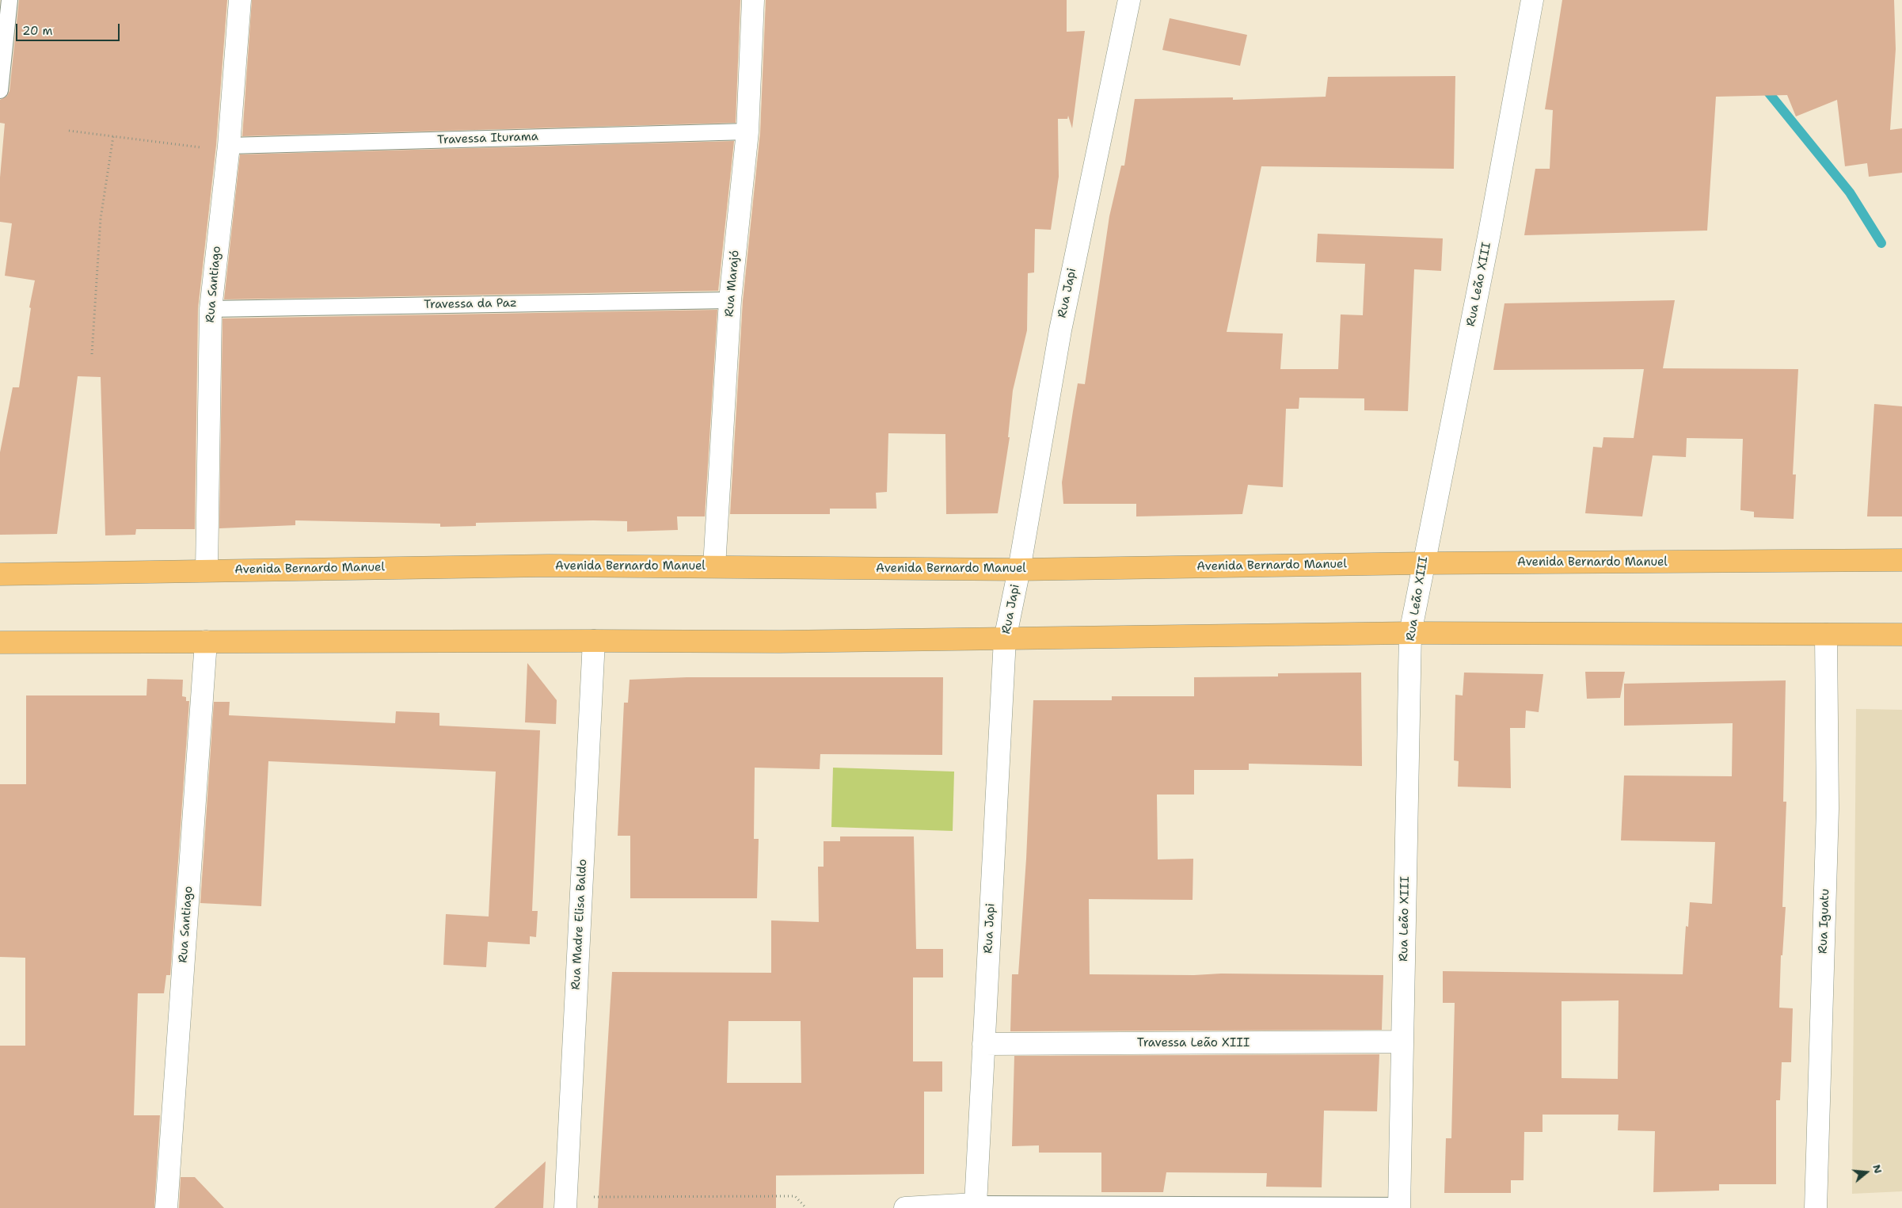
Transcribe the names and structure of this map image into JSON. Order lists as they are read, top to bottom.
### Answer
{
  "streets": {
    "main road": ["Avenida Bernardo Manuel"],
    "street": [
      "Rua Marajó",
      "Rua Santiago",
      "Rua Leão XIII",
      "Rua Japi",
      "Rua Iguatu",
      "Rua Madre Elisa Baldo",
      "Travessa Leão XIII"
    ],
    "lane": ["Travessa Iturama", "Travessa da Paz"]
  },
  "crossings": [
    ["Travessa Iturama", "Rua Marajó"],
    ["Travessa Iturama", "Rua Santiago"],
    ["Rua Marajó", "Travessa da Paz"],
    ["Rua Marajó", "Avenida Bernardo Manuel"],
    ["Rua Santiago", "Travessa da Paz"],
    ["Rua Santiago", "Avenida Bernardo Manuel"],
    ["Rua Leão XIII", "Avenida Bernardo Manuel"],
    ["Rua Leão XIII", "Travessa Leão XIII"],
    ["Rua Japi", "Avenida Bernardo Manuel"],
    ["Rua Japi", "Travessa Leão XIII"]
  ],
  "scale_bar": "20 m",
  "north": "right"
}
